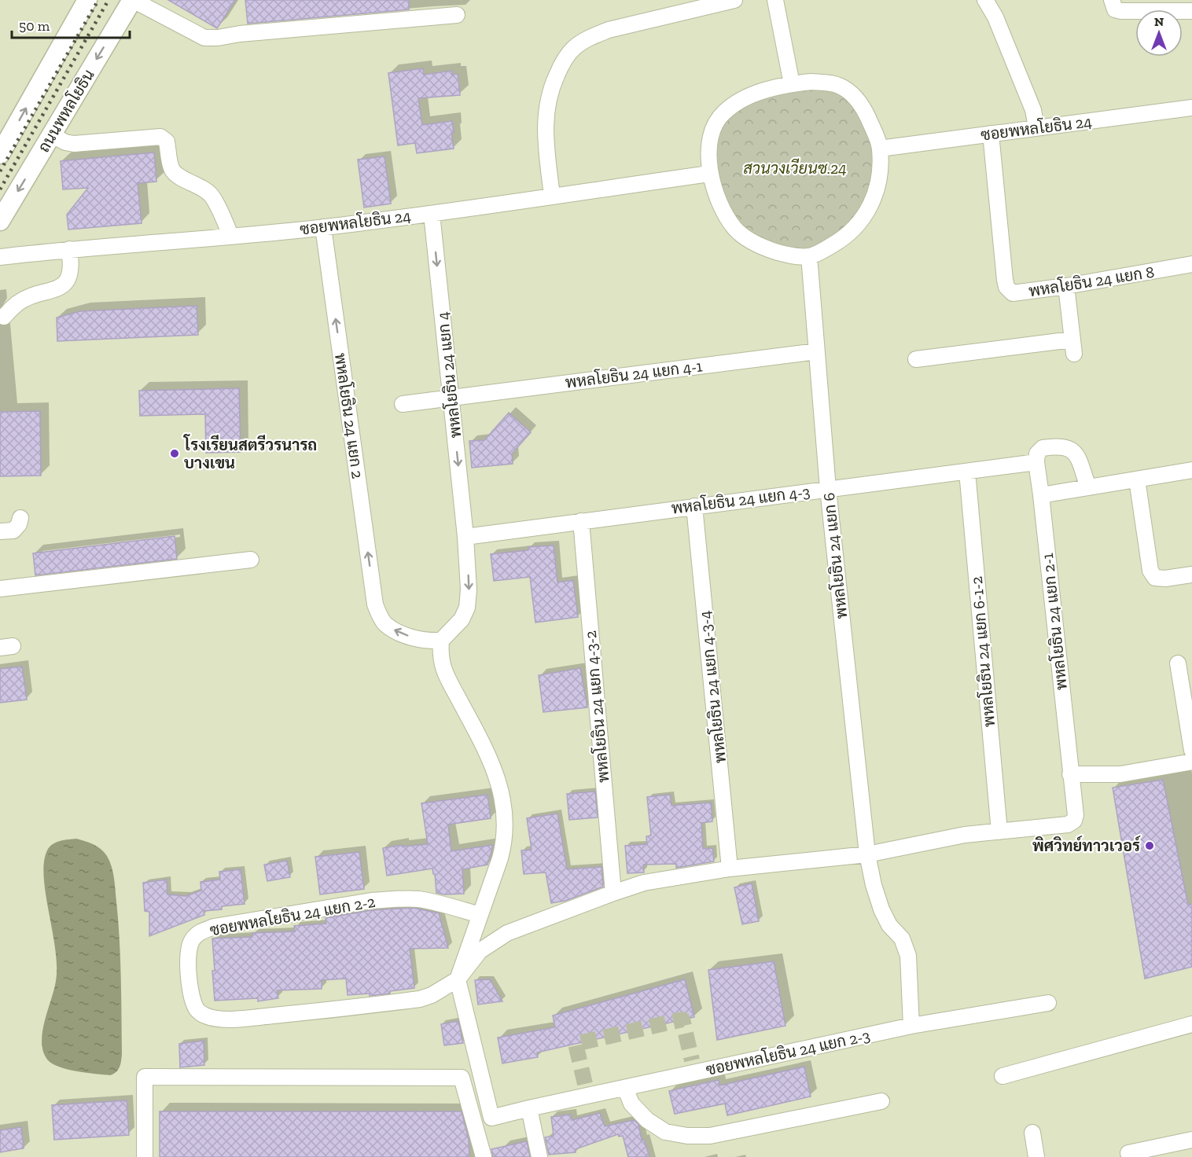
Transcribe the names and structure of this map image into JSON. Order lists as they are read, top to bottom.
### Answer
{
  "streets": {
    "main road": ["ถนนพหลโยธิน"],
    "street": [
      "ซอยพหลโยธิน 24",
      "พหลโยธิน 24 แยก 8",
      "พหลโยธิน 24 แยก 4-1",
      "พหลโยธิน 24 แยก 4",
      "พหลโยธิน 24 แยก 2",
      "พหลโยธิน 24 แยก 4-3",
      "พหลโยธิน 24 แยก 6",
      "พหลโยธิน 24 แยก 2-1",
      "พหลโยธิน 24 แยก 6-1-2",
      "พหลโยธิน 24 แยก 4-3-4",
      "พหลโยธิน 24 แยก 4-3-2",
      "ซอยพหลโยธิน 24 แยก 2-2",
      "ซอยพหลโยธิน 24 แยก 2-3"
    ]
  },
  "crossings": [
    ["ซอยพหลโยธิน 24", "พหลโยธิน 24 แยก 8"],
    ["ซอยพหลโยธิน 24", "พหลโยธิน 24 แยก 4"],
    ["ซอยพหลโยธิน 24", "พหลโยธิน 24 แยก 2"],
    ["พหลโยธิน 24 แยก 4-1", "พหลโยธิน 24 แยก 4"],
    ["พหลโยธิน 24 แยก 4-1", "พหลโยธิน 24 แยก 6"],
    ["พหลโยธิน 24 แยก 4", "พหลโยธิน 24 แยก 4-3"],
    ["พหลโยธิน 24 แยก 4-3", "พหลโยธิน 24 แยก 6"],
    ["พหลโยธิน 24 แยก 4-3", "พหลโยธิน 24 แยก 2-1"],
    ["พหลโยธิน 24 แยก 4-3", "พหลโยธิน 24 แยก 6-1-2"],
    ["พหลโยธิน 24 แยก 4-3", "พหลโยธิน 24 แยก 4-3-4"],
    ["พหลโยธิน 24 แยก 4-3", "พหลโยธิน 24 แยก 4-3-2"],
    ["พหลโยธิน 24 แยก 6", "พหลโยธิน 24 แยก 2-1"],
    ["พหลโยธิน 24 แยก 6", "ซอยพหลโยธิน 24 แยก 2-3"],
    ["พหลโยธิน 24 แยก 2-1", "พหลโยธิน 24 แยก 6-1-2"],
    ["พหลโยธิน 24 แยก 2-1", "พหลโยธิน 24 แยก 4-3-4"],
    ["พหลโยธิน 24 แยก 2-1", "พหลโยธิน 24 แยก 4-3-2"],
    ["พหลโยธิน 24 แยก 2-1", "ซอยพหลโยธิน 24 แยก 2-2"],
    ["พหลโยธิน 24 แยก 2-1", "ซอยพหลโยธิน 24 แยก 2-3"],
    ["ซอยพหลโยธิน 24 แยก 2-2", "ซอยพหลโยธิน 24 แยก 2-3"]
  ],
  "one_way": ["พหลโยธิน 24 แยก 4", "พหลโยธิน 24 แยก 2"],
  "parks": ["สวนวงเวียนซ.24"],
  "places": ["โรงเรียนสตรีวรนารถ บางเขน", "พิศวิทย์ทาวเวอร์"],
  "scale_bar": "50 m",
  "north": "top"
}
